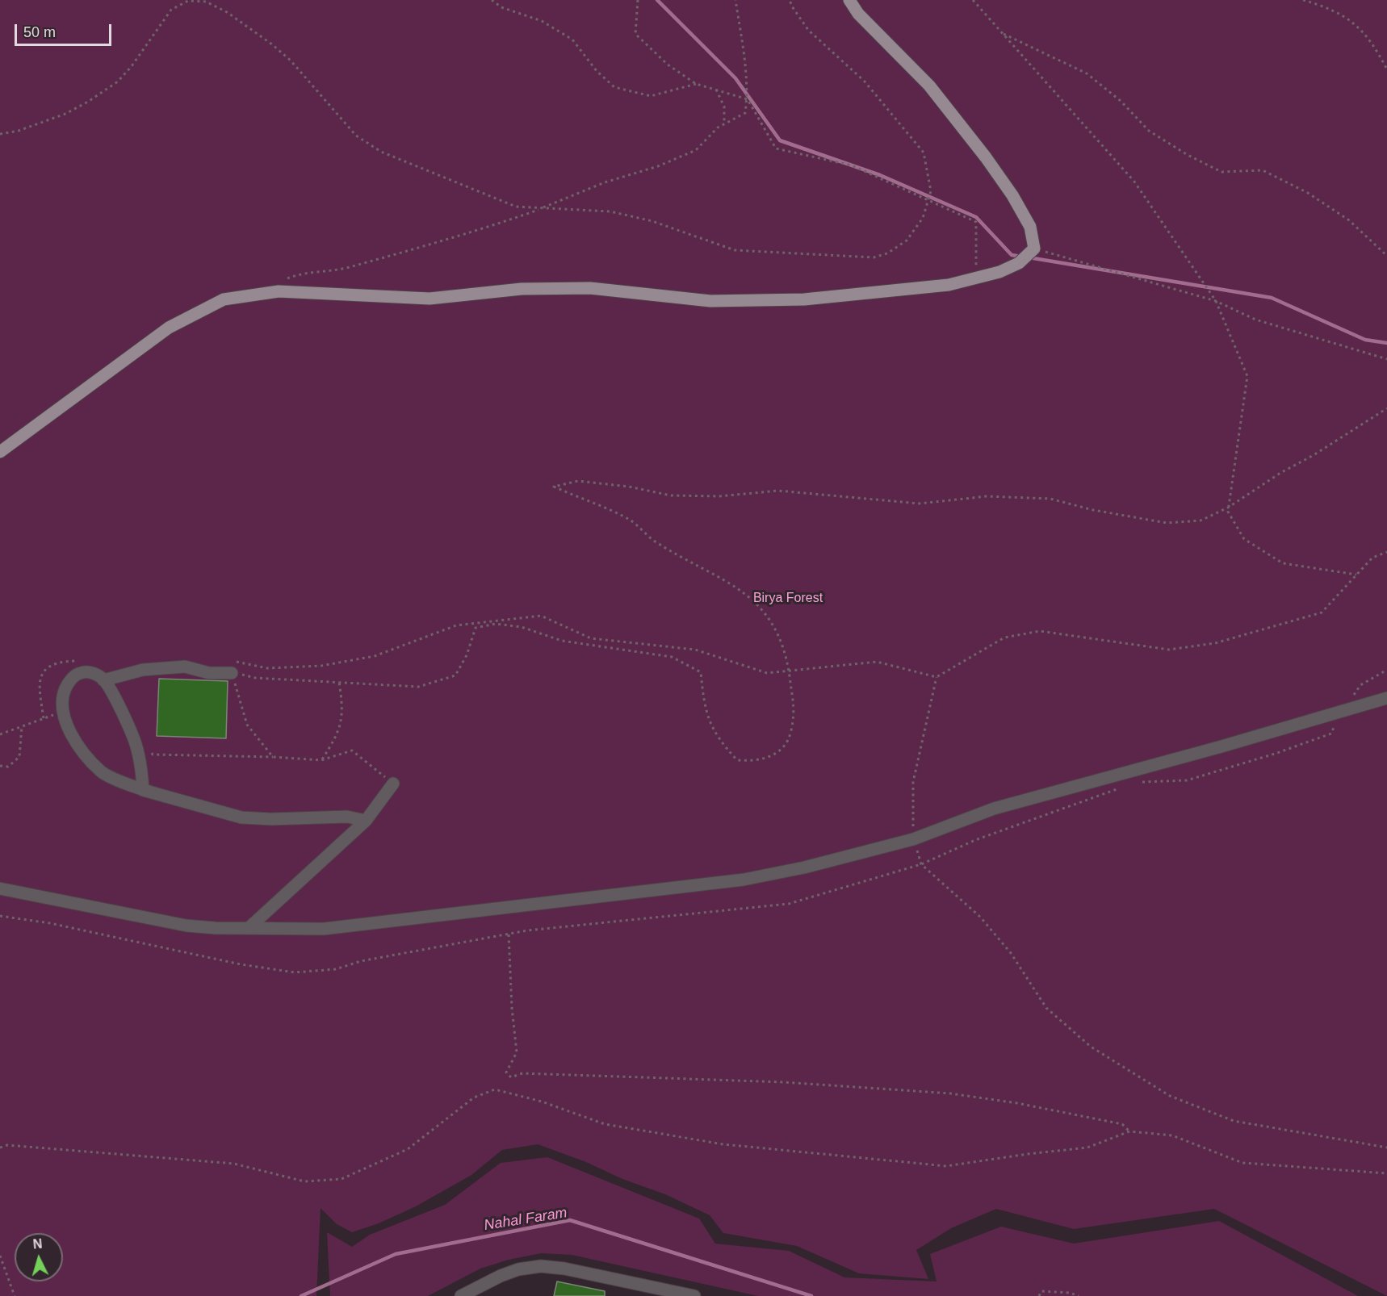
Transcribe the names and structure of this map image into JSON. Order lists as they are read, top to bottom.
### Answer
{
  "water": ["Nahal Faram"],
  "parks": ["Birya Forest"],
  "scale_bar": "50 m",
  "north": "top"
}
